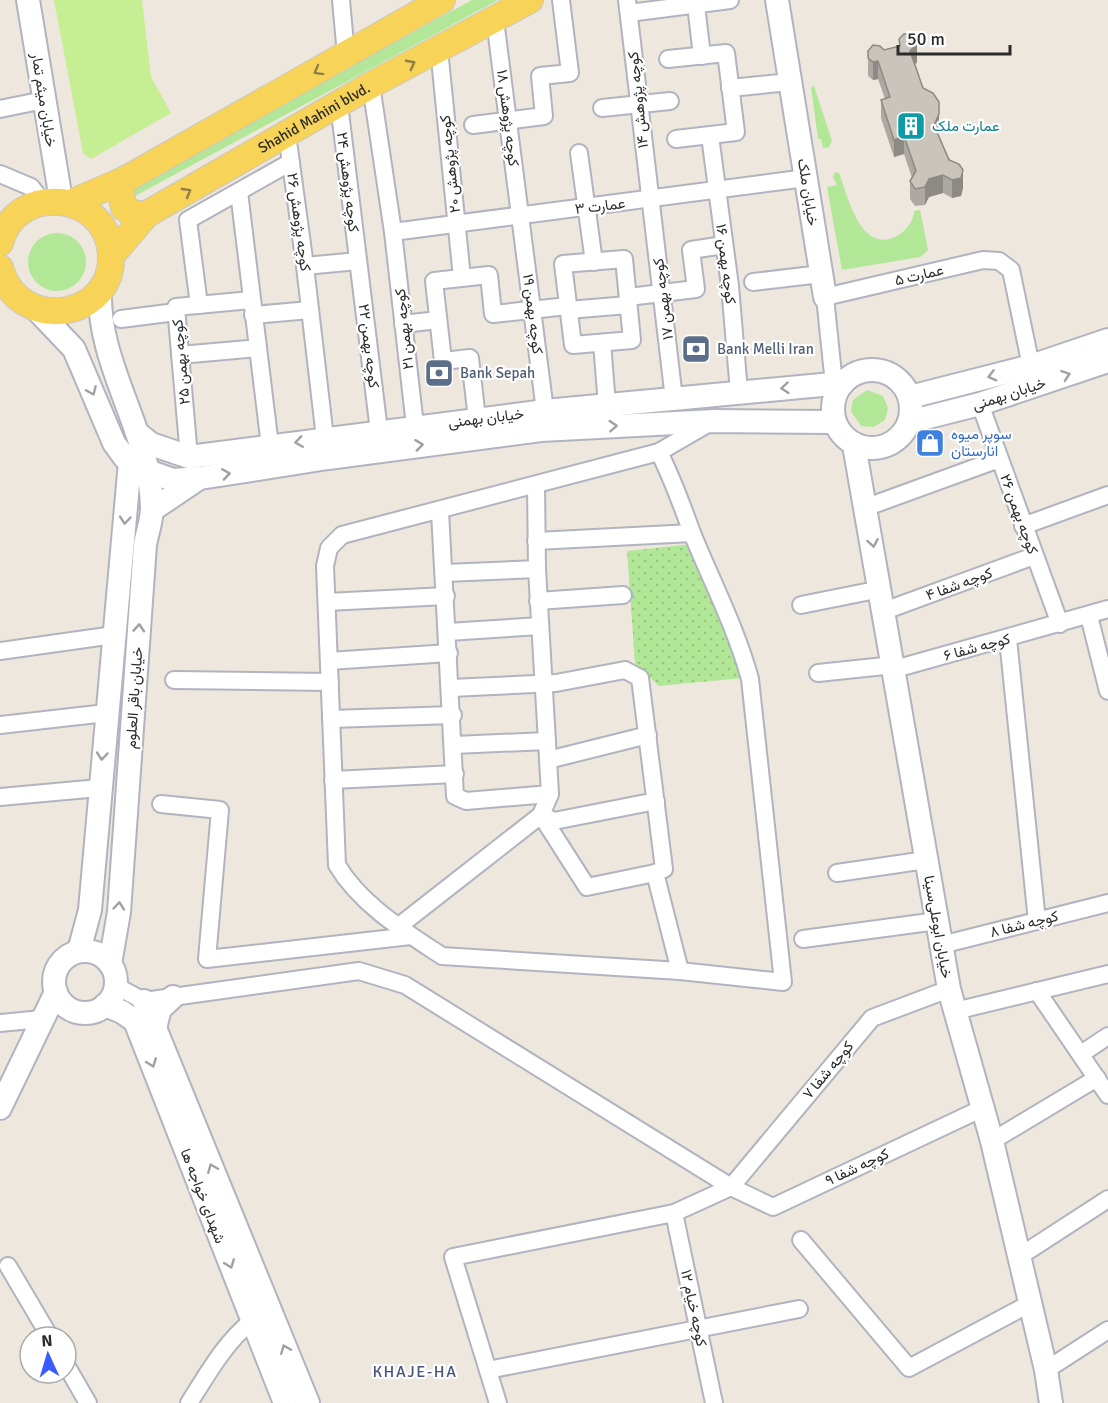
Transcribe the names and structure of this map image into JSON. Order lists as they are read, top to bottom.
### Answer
{
  "streets": {
    "main road": ["Shahid Mahini blvd."],
    "street": [
      "خیابان میثم تمار",
      "کوچه پژوهش ۱۴",
      "کوچه پژوهش ۱۸",
      "کوچه پژوهش ۲۰",
      "کوچه پژوهش ۲۴",
      "خیابان ملک",
      "عمارت ۳",
      "کوچه پژوهش ۲۶",
      "کوچه بهمن ۱۶",
      "عمارت ۵",
      "کوچه بهمن ۱۷",
      "کوچه بهمن ۱۹",
      "کوچه بهمن ۲۱",
      "کوچه بهمن ۲۲",
      "کوچه بهمن ۲۵",
      "خیابان بهمنی",
      "کوچه بهمن ۲۶",
      "کوچه شفا ۴",
      "کوچه شفا ۶",
      "خیابان باقر العلوم",
      "کوچه شفا ۸",
      "خیابان ابوعلی‌سینا",
      "کوچه شفا ۷",
      "کوچه شفا ۹",
      "شهدای خواجه ها",
      "کوچه خیام ۱۲"
    ]
  },
  "crossings": [
    ["کوچه پژوهش ۱۴", "عمارت ۳"],
    ["کوچه پژوهش ۱۴", "کوچه بهمن ۱۷"],
    ["کوچه پژوهش ۱۸", "Shahid Mahini blvd."],
    ["کوچه پژوهش ۱۸", "عمارت ۳"],
    ["کوچه پژوهش ۱۸", "کوچه بهمن ۱۹"],
    ["Shahid Mahini blvd.", "کوچه پژوهش ۲۰"],
    ["Shahid Mahini blvd.", "کوچه پژوهش ۲۴"],
    ["Shahid Mahini blvd.", "کوچه پژوهش ۲۶"],
    ["Shahid Mahini blvd.", "کوچه بهمن ۲۱"],
    ["کوچه پژوهش ۲۰", "عمارت ۳"],
    ["کوچه پژوهش ۲۴", "کوچه بهمن ۲۲"],
    ["خیابان ملک", "عمارت ۳"],
    ["خیابان ملک", "عمارت ۵"],
    ["خیابان ملک", "خیابان بهمنی"],
    ["خیابان ملک", "خیابان ابوعلی‌سینا"],
    ["عمارت ۳", "کوچه بهمن ۱۶"],
    ["عمارت ۳", "کوچه بهمن ۱۷"],
    ["عمارت ۳", "کوچه بهمن ۱۹"],
    ["عمارت ۳", "کوچه بهمن ۲۱"],
    ["کوچه پژوهش ۲۶", "کوچه بهمن ۲۵"],
    ["کوچه پژوهش ۲۶", "خیابان بهمنی"],
    ["کوچه بهمن ۱۶", "خیابان بهمنی"],
    ["عمارت ۵", "خیابان بهمنی"],
    ["کوچه بهمن ۱۷", "خیابان بهمنی"],
    ["کوچه بهمن ۱۹", "خیابان بهمنی"],
    ["کوچه بهمن ۲۱", "خیابان بهمنی"],
    ["کوچه بهمن ۲۲", "خیابان بهمنی"],
    ["کوچه بهمن ۲۵", "خیابان بهمنی"],
    ["خیابان بهمنی", "کوچه بهمن ۲۶"],
    ["خیابان بهمنی", "خیابان باقر العلوم"],
    ["خیابان بهمنی", "خیابان ابوعلی‌سینا"],
    ["کوچه بهمن ۲۶", "کوچه شفا ۴"],
    ["کوچه بهمن ۲۶", "کوچه شفا ۶"],
    ["کوچه شفا ۴", "خیابان ابوعلی‌سینا"],
    ["کوچه شفا ۶", "خیابان ابوعلی‌سینا"],
    ["خیابان باقر العلوم", "شهدای خواجه ها"],
    ["کوچه شفا ۸", "خیابان ابوعلی‌سینا"],
    ["خیابان ابوعلی‌سینا", "کوچه شفا ۷"],
    ["خیابان ابوعلی‌سینا", "کوچه شفا ۹"],
    ["کوچه شفا ۷", "کوچه شفا ۹"]
  ],
  "districts": ["KHAJE-HA"],
  "places": {
    "building": ["عمارت ملک"],
    "bank": ["Bank Melli Iran", "Bank Sepah"],
    "shop": ["سوپر میوه انارستان"]
  },
  "scale_bar": "50 m",
  "north": "top"
}
